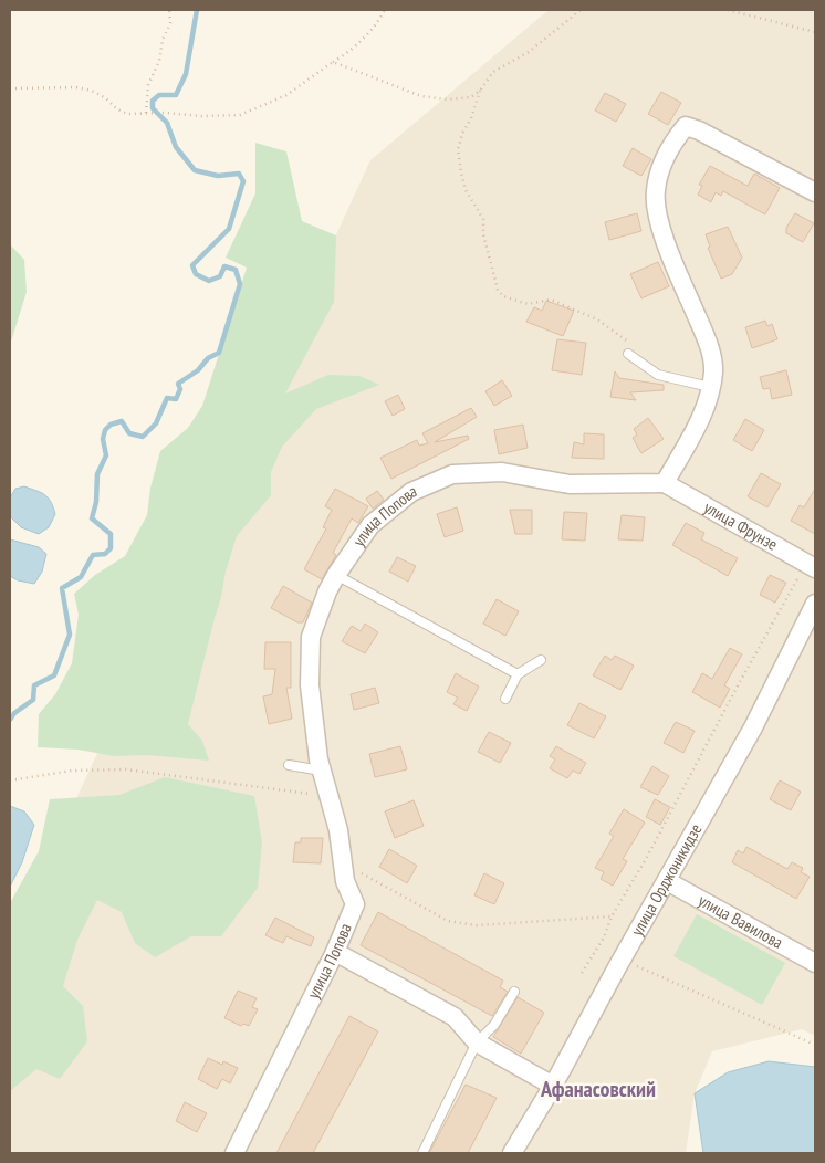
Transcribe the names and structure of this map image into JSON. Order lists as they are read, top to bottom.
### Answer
{
  "streets": {
    "street": [
      "улица Попова",
      "улица Фрунзе",
      "улица Орджоникидзе",
      "улица Вавилова"
    ]
  },
  "crossings": [
    ["улица Попова", "улица Фрунзе"],
    ["улица Орджоникидзе", "улица Вавилова"]
  ],
  "districts": ["Афанасовский"]
}
